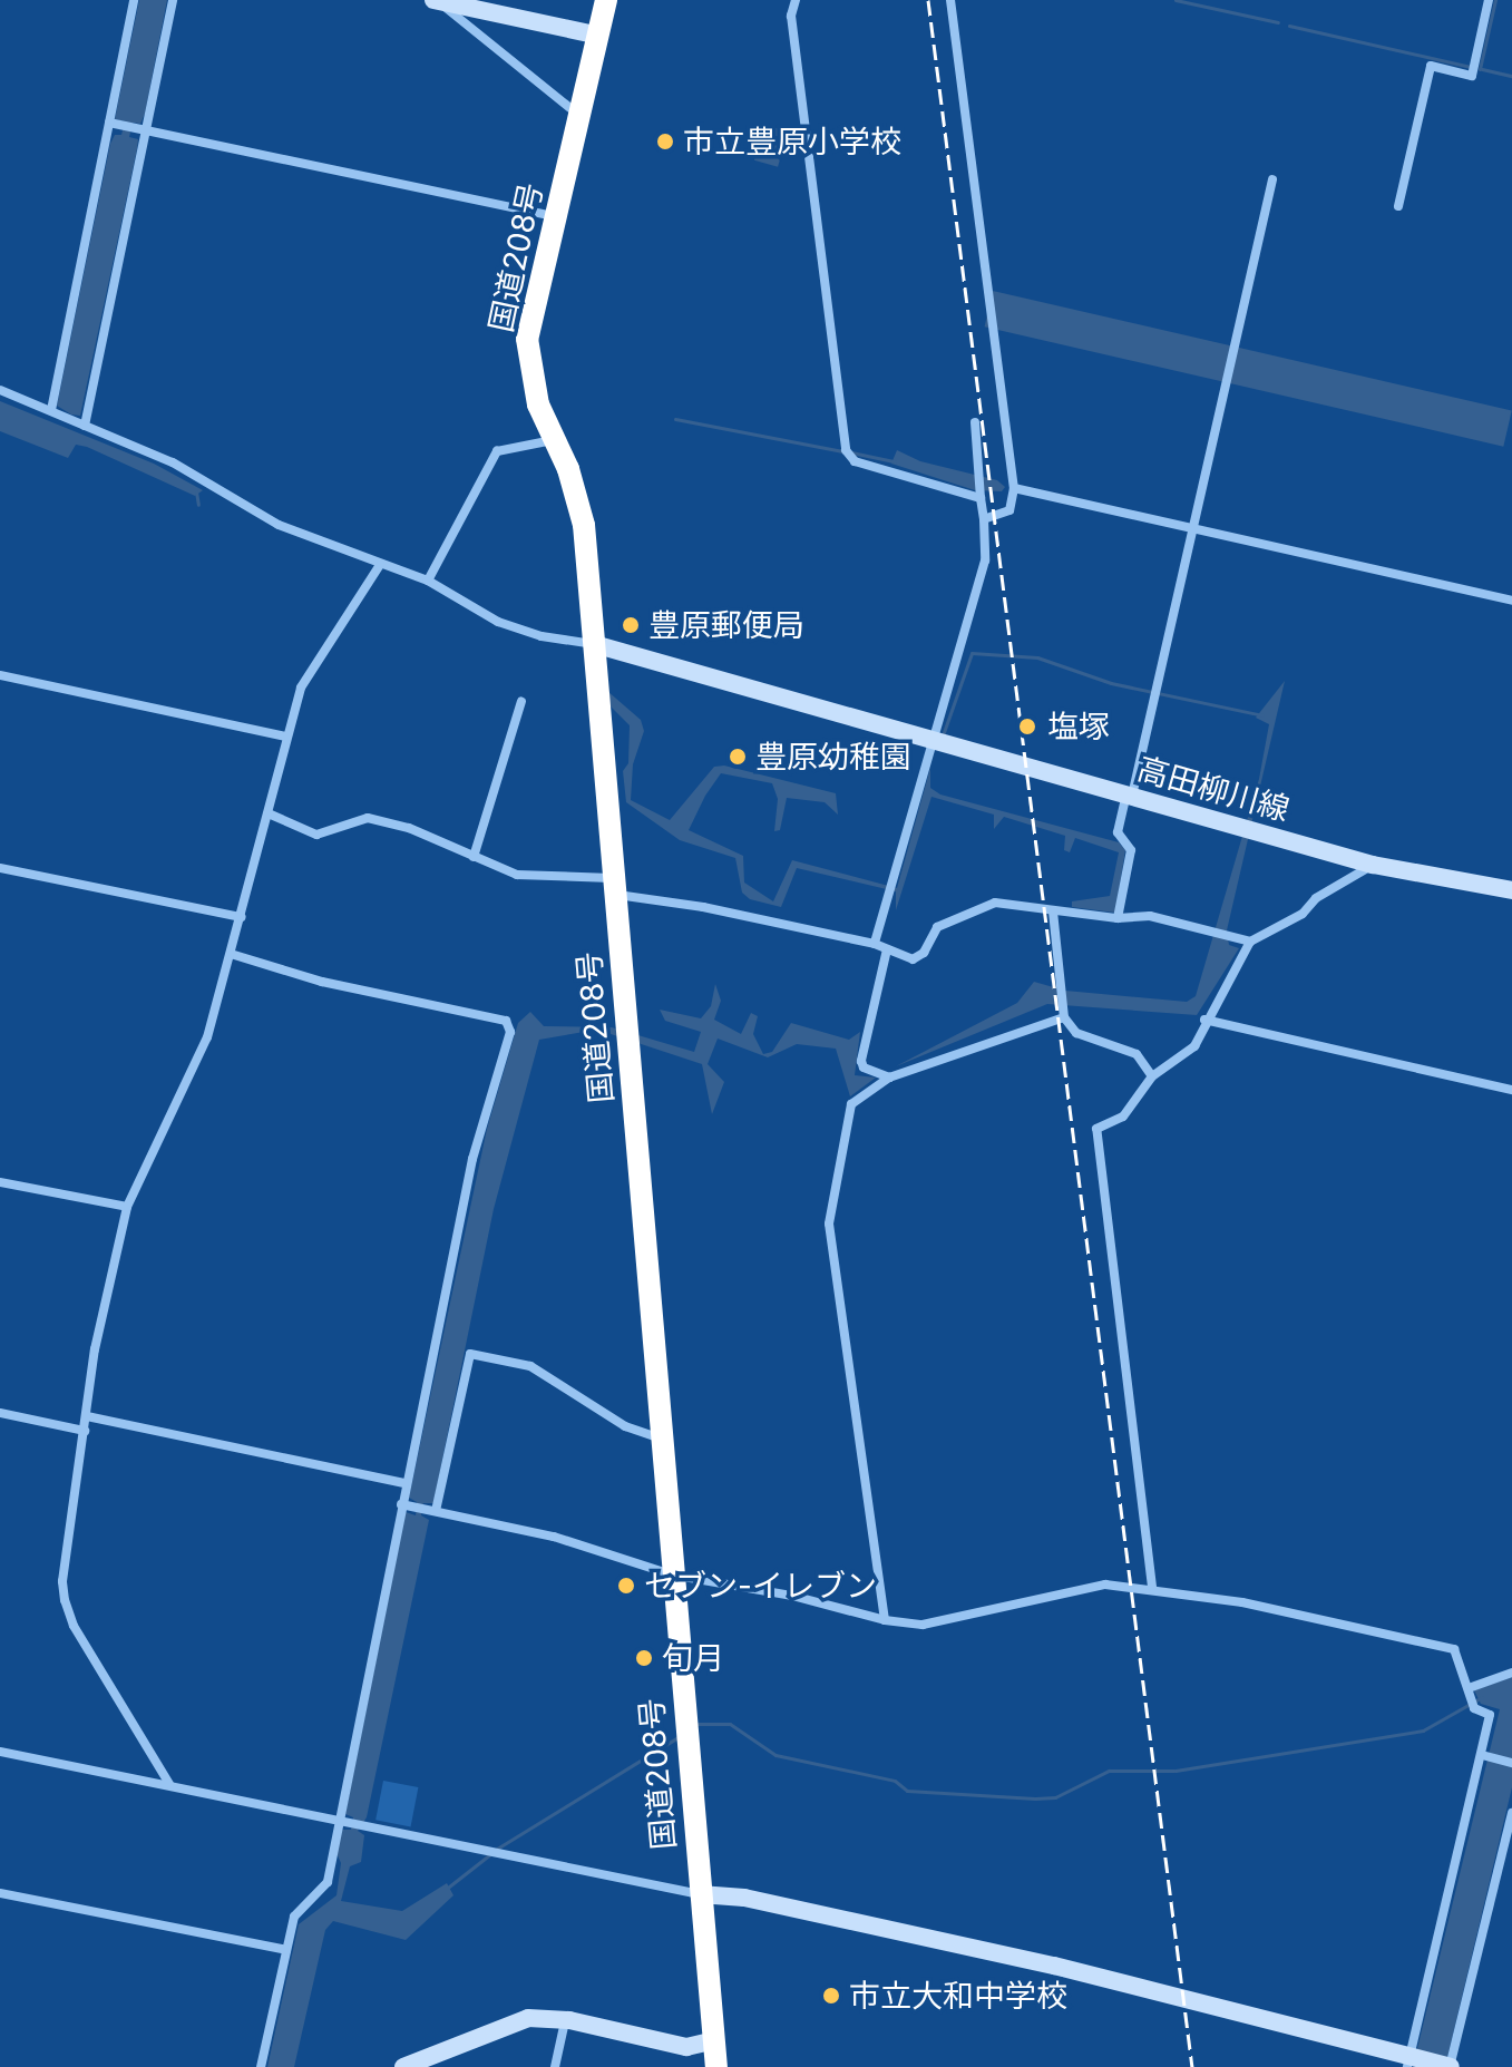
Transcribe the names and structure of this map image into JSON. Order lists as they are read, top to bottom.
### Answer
{
  "streets": {
    "highway": ["国道208号"],
    "main road": ["高田柳川線"]
  },
  "crossings": [
    ["国道208号", "高田柳川線"]
  ],
  "places": [
    "市立豊原小学校",
    "豊原郵便局",
    "塩塚",
    "豊原幼稚園",
    "セブン-イレブン",
    "旬月",
    "市立大和中学校"
  ]
}
